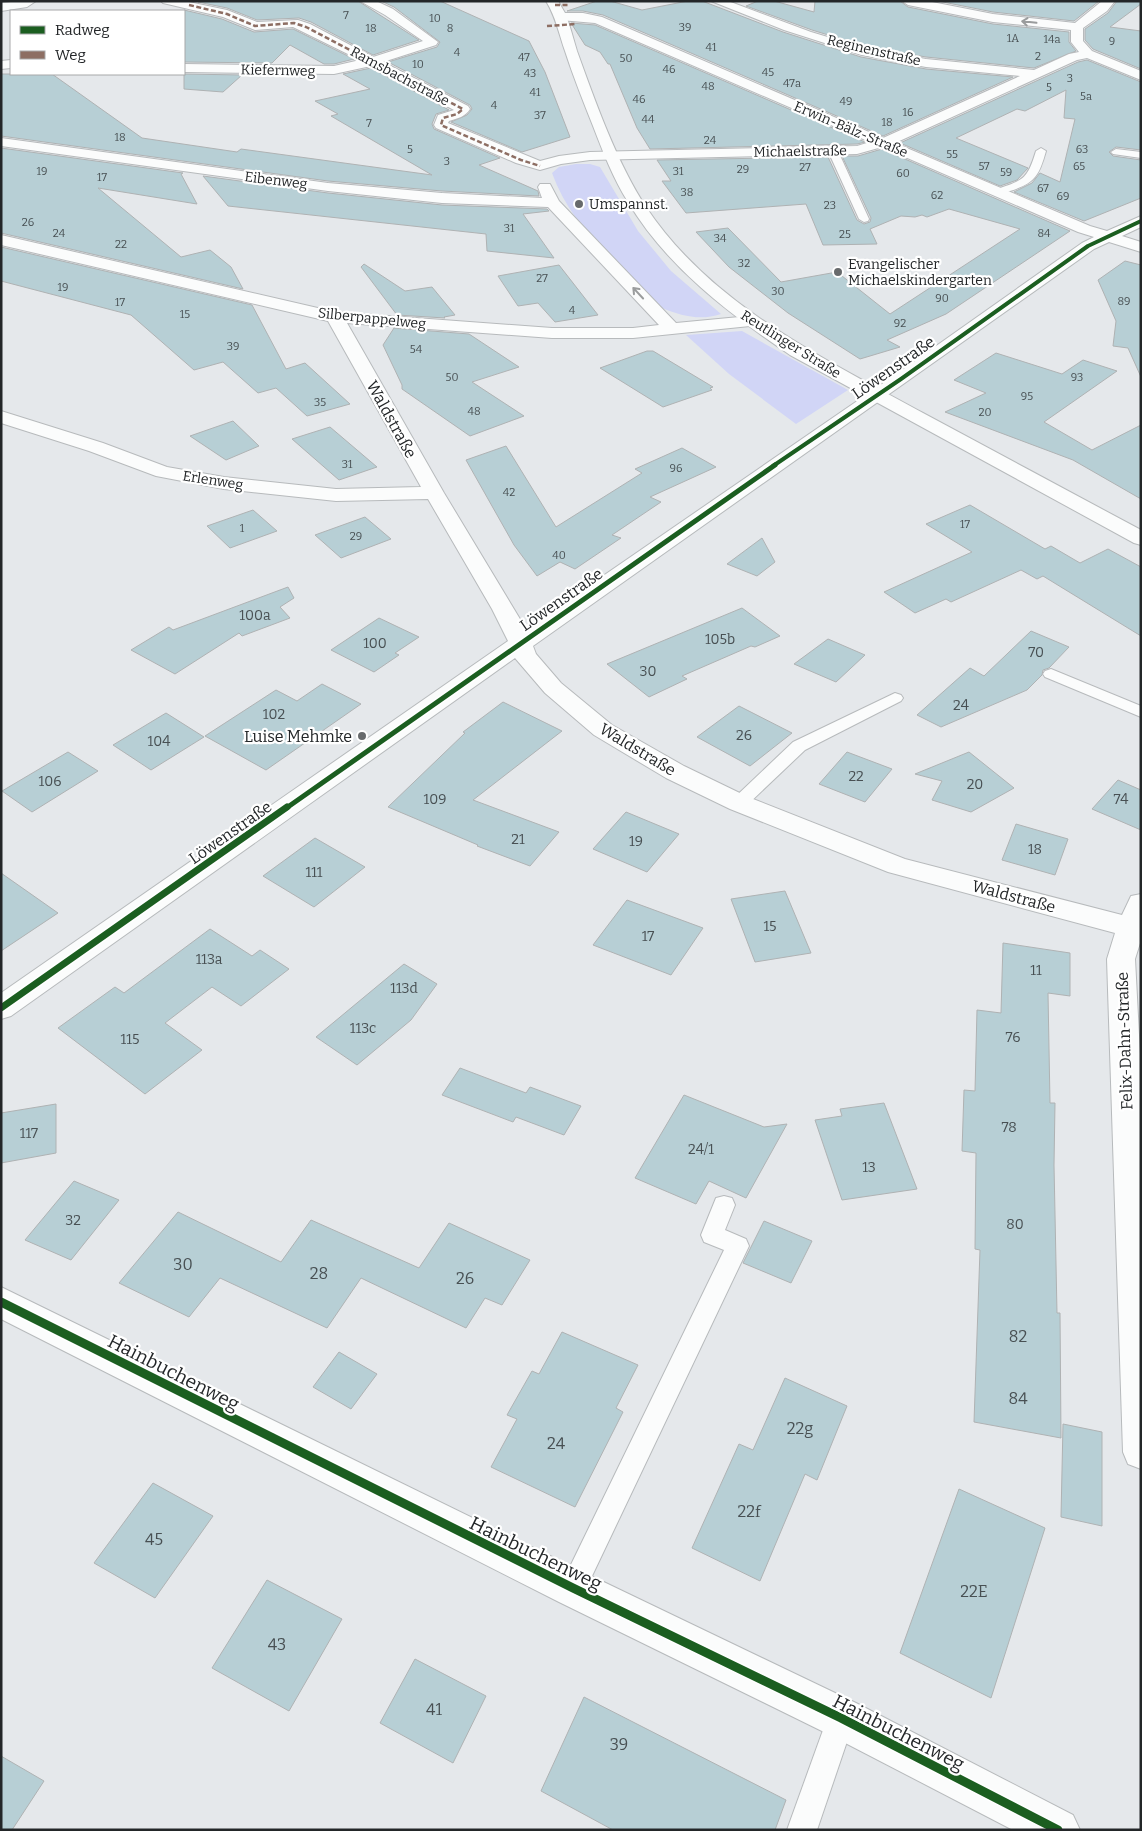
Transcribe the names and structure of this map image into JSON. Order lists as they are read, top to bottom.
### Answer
{
  "streets": {
    "street": [
      "Reginenstraße",
      "Kiefernweg",
      "Ramsbachstraße",
      "Erwin-Bälz-Straße",
      "Michaelstraße",
      "Eibenweg",
      "Silberpappelweg",
      "Reutlinger Straße",
      "Löwenstraße",
      "Waldstraße",
      "Erlenweg",
      "Felix-Dahn-Straße",
      "Hainbuchenweg"
    ]
  },
  "crossings": [
    ["Reginenstraße", "Michaelstraße"],
    ["Kiefernweg", "Ramsbachstraße"],
    ["Erwin-Bälz-Straße", "Michaelstraße"],
    ["Erwin-Bälz-Straße", "Reutlinger Straße"],
    ["Erwin-Bälz-Straße", "Löwenstraße"],
    ["Michaelstraße", "Reutlinger Straße"],
    ["Silberpappelweg", "Reutlinger Straße"],
    ["Silberpappelweg", "Waldstraße"],
    ["Reutlinger Straße", "Löwenstraße"],
    ["Löwenstraße", "Waldstraße"],
    ["Waldstraße", "Erlenweg"],
    ["Waldstraße", "Felix-Dahn-Straße"]
  ],
  "places": ["Umspannst.", "Evangelischer Michaelskindergarten", "Luise Mehmke"],
  "house_numbers": [
    "7",
    "10",
    "39",
    "18",
    "8",
    "1A",
    "14a",
    "9",
    "41",
    "4",
    "2",
    "47",
    "50",
    "10",
    "46",
    "45",
    "43",
    "3",
    "47a",
    "48",
    "5",
    "41",
    "5a",
    "46",
    "49",
    "4",
    "16",
    "37",
    "44",
    "18",
    "7",
    "18",
    "24",
    "5",
    "63",
    "55",
    "3",
    "57",
    "65",
    "27",
    "29",
    "19",
    "31",
    "59",
    "60",
    "17",
    "67",
    "38",
    "62",
    "69",
    "23",
    "26",
    "31",
    "24",
    "84",
    "25",
    "34",
    "22",
    "32",
    "27",
    "19",
    "30",
    "90",
    "89",
    "17",
    "4",
    "15",
    "92",
    "39",
    "54",
    "50",
    "93",
    "95",
    "35",
    "48",
    "20",
    "31",
    "96",
    "42",
    "17",
    "1",
    "29",
    "40",
    "100a",
    "105b",
    "100",
    "70",
    "30",
    "24",
    "102",
    "26",
    "104",
    "22",
    "106",
    "20",
    "109",
    "74",
    "21",
    "19",
    "18",
    "111",
    "15",
    "17",
    "113a",
    "11",
    "113d",
    "113c",
    "76",
    "115",
    "78",
    "117",
    "24/1",
    "13",
    "32",
    "80",
    "30",
    "28",
    "26",
    "82",
    "84",
    "22g",
    "24",
    "22f",
    "45",
    "22E",
    "43",
    "41",
    "39"
  ],
  "legend": ["Radweg", "Weg"]
}
